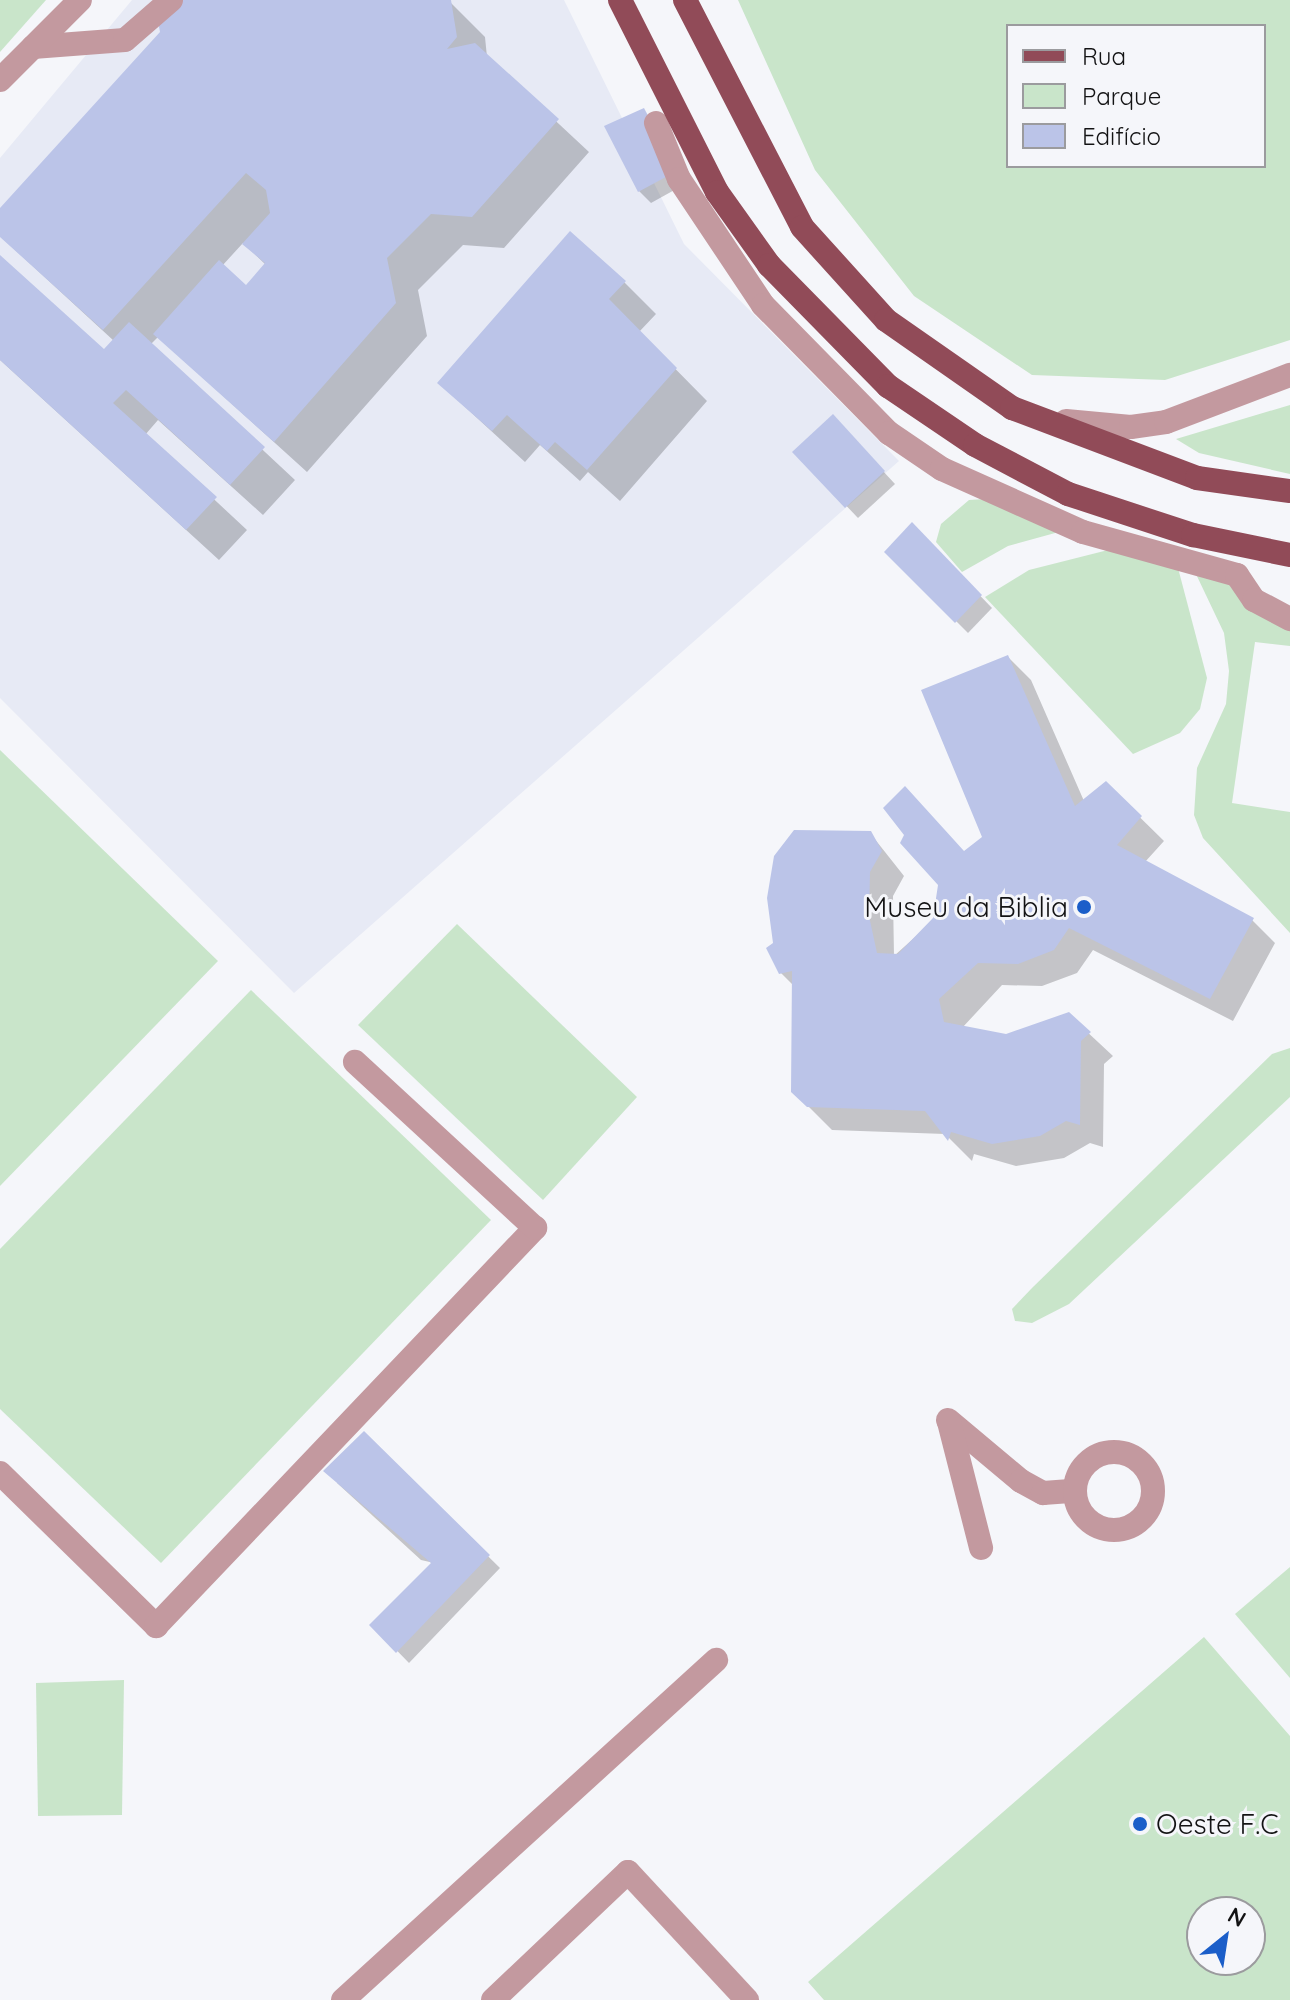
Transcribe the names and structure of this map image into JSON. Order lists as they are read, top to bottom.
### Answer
{
  "places": ["Museu da Biblia", "Oeste F.C"],
  "legend": ["Rua", "Parque", "Edifício"],
  "north": "top right"
}
